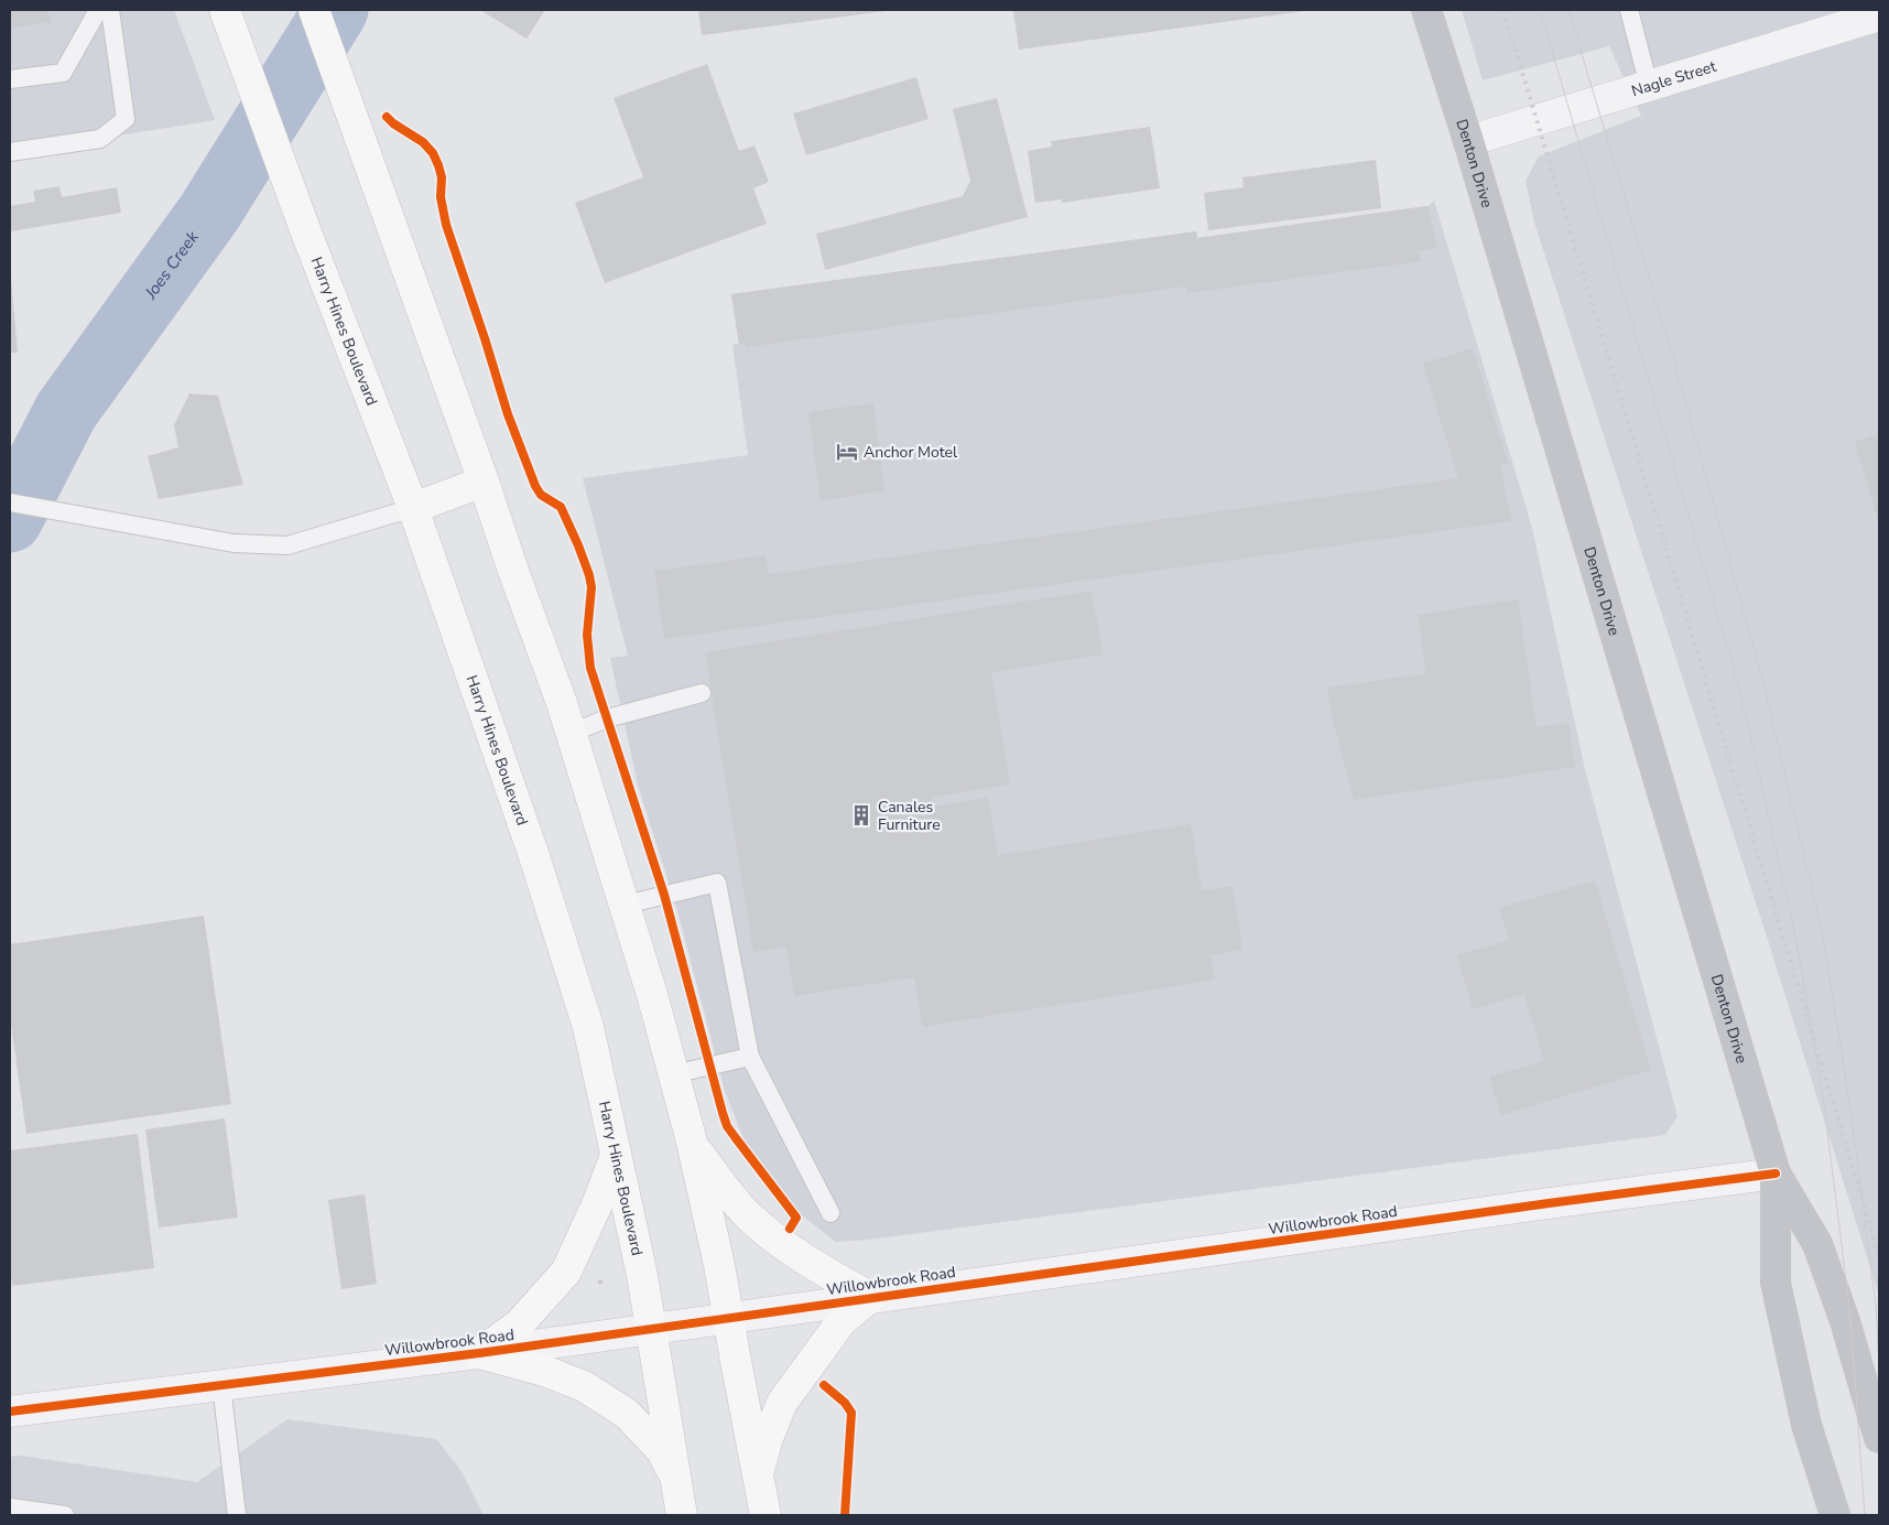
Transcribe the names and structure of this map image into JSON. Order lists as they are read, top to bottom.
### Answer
{
  "streets": {
    "main road": ["Harry Hines Boulevard"],
    "street": ["Nagle Street", "Denton Drive", "Willowbrook Road"]
  },
  "crossings": [
    ["Nagle Street", "Denton Drive"],
    ["Denton Drive", "Willowbrook Road"],
    ["Harry Hines Boulevard", "Willowbrook Road"]
  ],
  "water": ["Joes Creek"],
  "places": {
    "hotel": ["Anchor Motel"],
    "building": ["Canales Furniture"]
  }
}
